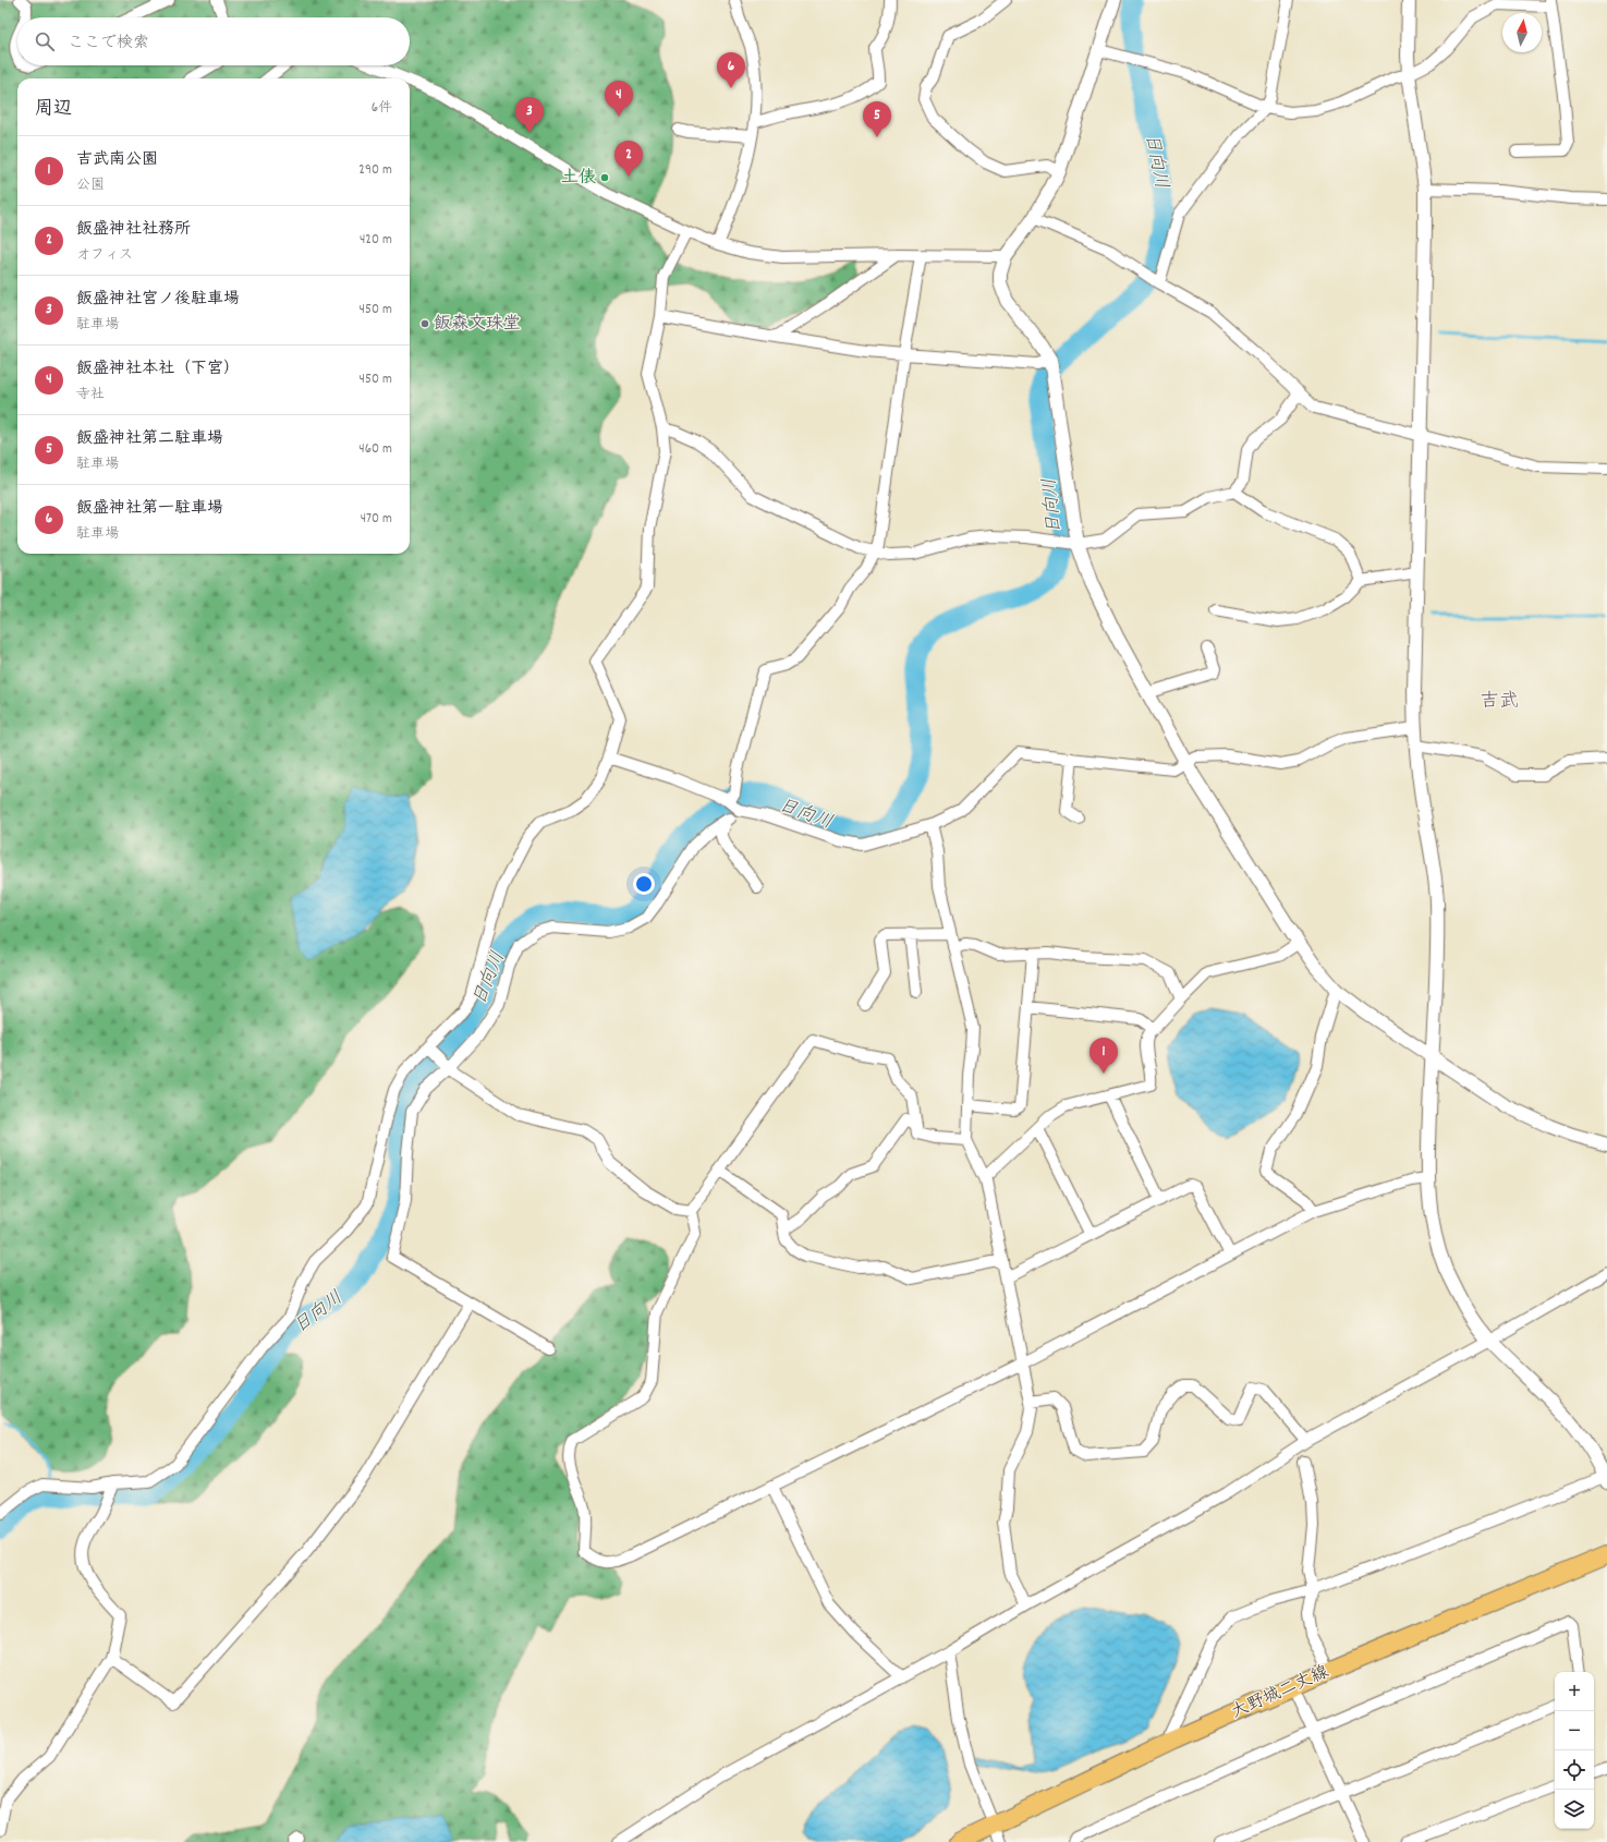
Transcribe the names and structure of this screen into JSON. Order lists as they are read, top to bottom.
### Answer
{
  "streets": {
    "main road": ["大野城二丈線"]
  },
  "districts": ["吉武"],
  "water": ["日向川"],
  "places": ["土俵", "飯森文珠堂"],
  "north": "top",
  "page": {
    "search": "ここで検索",
    "pins": [
      "6",
      "4",
      "3",
      "5",
      "2",
      "1"
    ],
    "heading": ["周辺", "6件"],
    "list": [
      {
        "mark": "1",
        "name": "吉武南公園",
        "note": "公園",
        "value": "290 m"
      },
      {
        "mark": "2",
        "name": "飯盛神社社務所",
        "note": "オフィス",
        "value": "420 m"
      },
      {
        "mark": "3",
        "name": "飯盛神社宮ノ後駐車場",
        "note": "駐車場",
        "value": "450 m"
      },
      {
        "mark": "4",
        "name": "飯盛神社本社（下宮）",
        "note": "寺社",
        "value": "450 m"
      },
      {
        "mark": "5",
        "name": "飯盛神社第二駐車場",
        "note": "駐車場",
        "value": "460 m"
      },
      {
        "mark": "6",
        "name": "飯盛神社第一駐車場",
        "note": "駐車場",
        "value": "470 m"
      }
    ],
    "map_buttons": ["+", "−"]
  }
}
